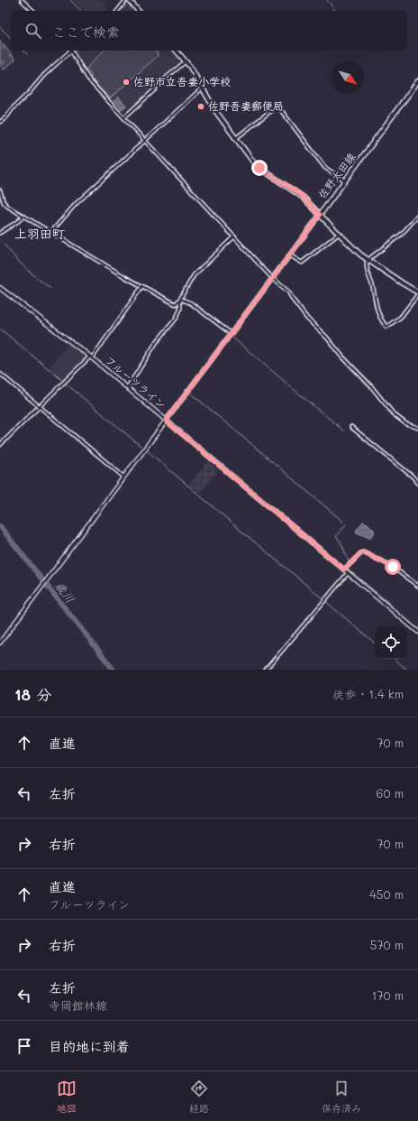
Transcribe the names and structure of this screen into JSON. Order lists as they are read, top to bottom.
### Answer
{
  "streets": {
    "main road": ["佐野太田線"],
    "street": ["フルーツライン"]
  },
  "districts": ["上羽田町"],
  "water": ["歳川"],
  "places": ["佐野市立吾妻小学校", "佐野吾妻郵便局"],
  "north": "bottom right",
  "page": {
    "search": "ここで検索",
    "heading": ["18 分", "徒歩 · 1.4 km"],
    "list": [
      ["直進", "70 m"],
      ["左折", "60 m"],
      ["右折", "70 m"],
      ["直進", "フルーツライン", "450 m"],
      ["右折", "570 m"],
      ["左折", "寺岡館林線", "170 m"],
      "目的地に到着"
    ],
    "nav": ["地図", "経路", "保存済み"]
  }
}
